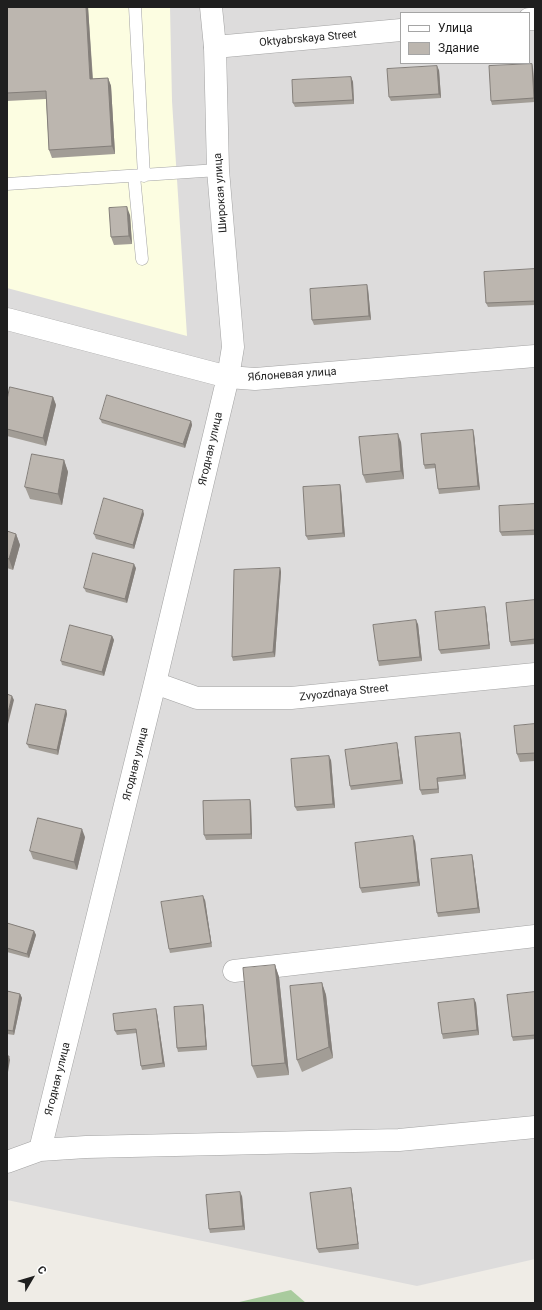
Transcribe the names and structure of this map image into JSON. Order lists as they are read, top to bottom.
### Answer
{
  "streets": {
    "street": [
      "Oktyabrskaya Street",
      "Широкая улица",
      "Яблоневая улица",
      "Ягодная улица",
      "Zvyozdnaya Street"
    ]
  },
  "crossings": [
    ["Oktyabrskaya Street", "Широкая улица"],
    ["Широкая улица", "Яблоневая улица"],
    ["Широкая улица", "Ягодная улица"],
    ["Яблоневая улица", "Ягодная улица"],
    ["Ягодная улица", "Zvyozdnaya Street"]
  ],
  "legend": ["Улица", "Здание"],
  "north": "top right"
}
